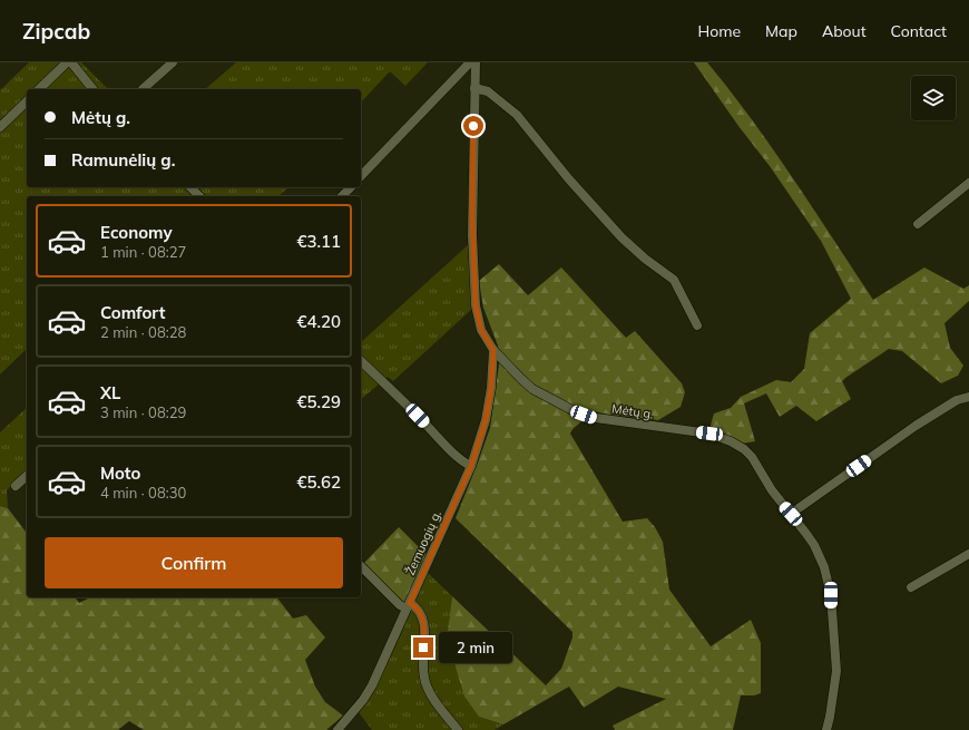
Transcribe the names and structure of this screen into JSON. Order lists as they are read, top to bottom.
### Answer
{
  "streets": {
    "street": ["Mėtų g.", "Žemuogių g."]
  },
  "crossings": [
    ["Mėtų g.", "Žemuogių g."]
  ],
  "page": {
    "header": "Zipcab",
    "nav": [
      "Home",
      "Map",
      "About",
      "Contact"
    ],
    "banner": ["Mėtų g.", "Ramunėlių g."],
    "list": [
      {
        "name": "Economy",
        "note": "1 min · 08:27",
        "value": "€3.11"
      },
      {
        "name": "Comfort",
        "note": "2 min · 08:28",
        "value": "€4.20"
      },
      {
        "name": "XL",
        "note": "3 min · 08:29",
        "value": "€5.29"
      },
      {
        "name": "Moto",
        "note": "4 min · 08:30",
        "value": "€5.62"
      }
    ],
    "buttons": "Confirm",
    "bubble": "2 min"
  }
}
